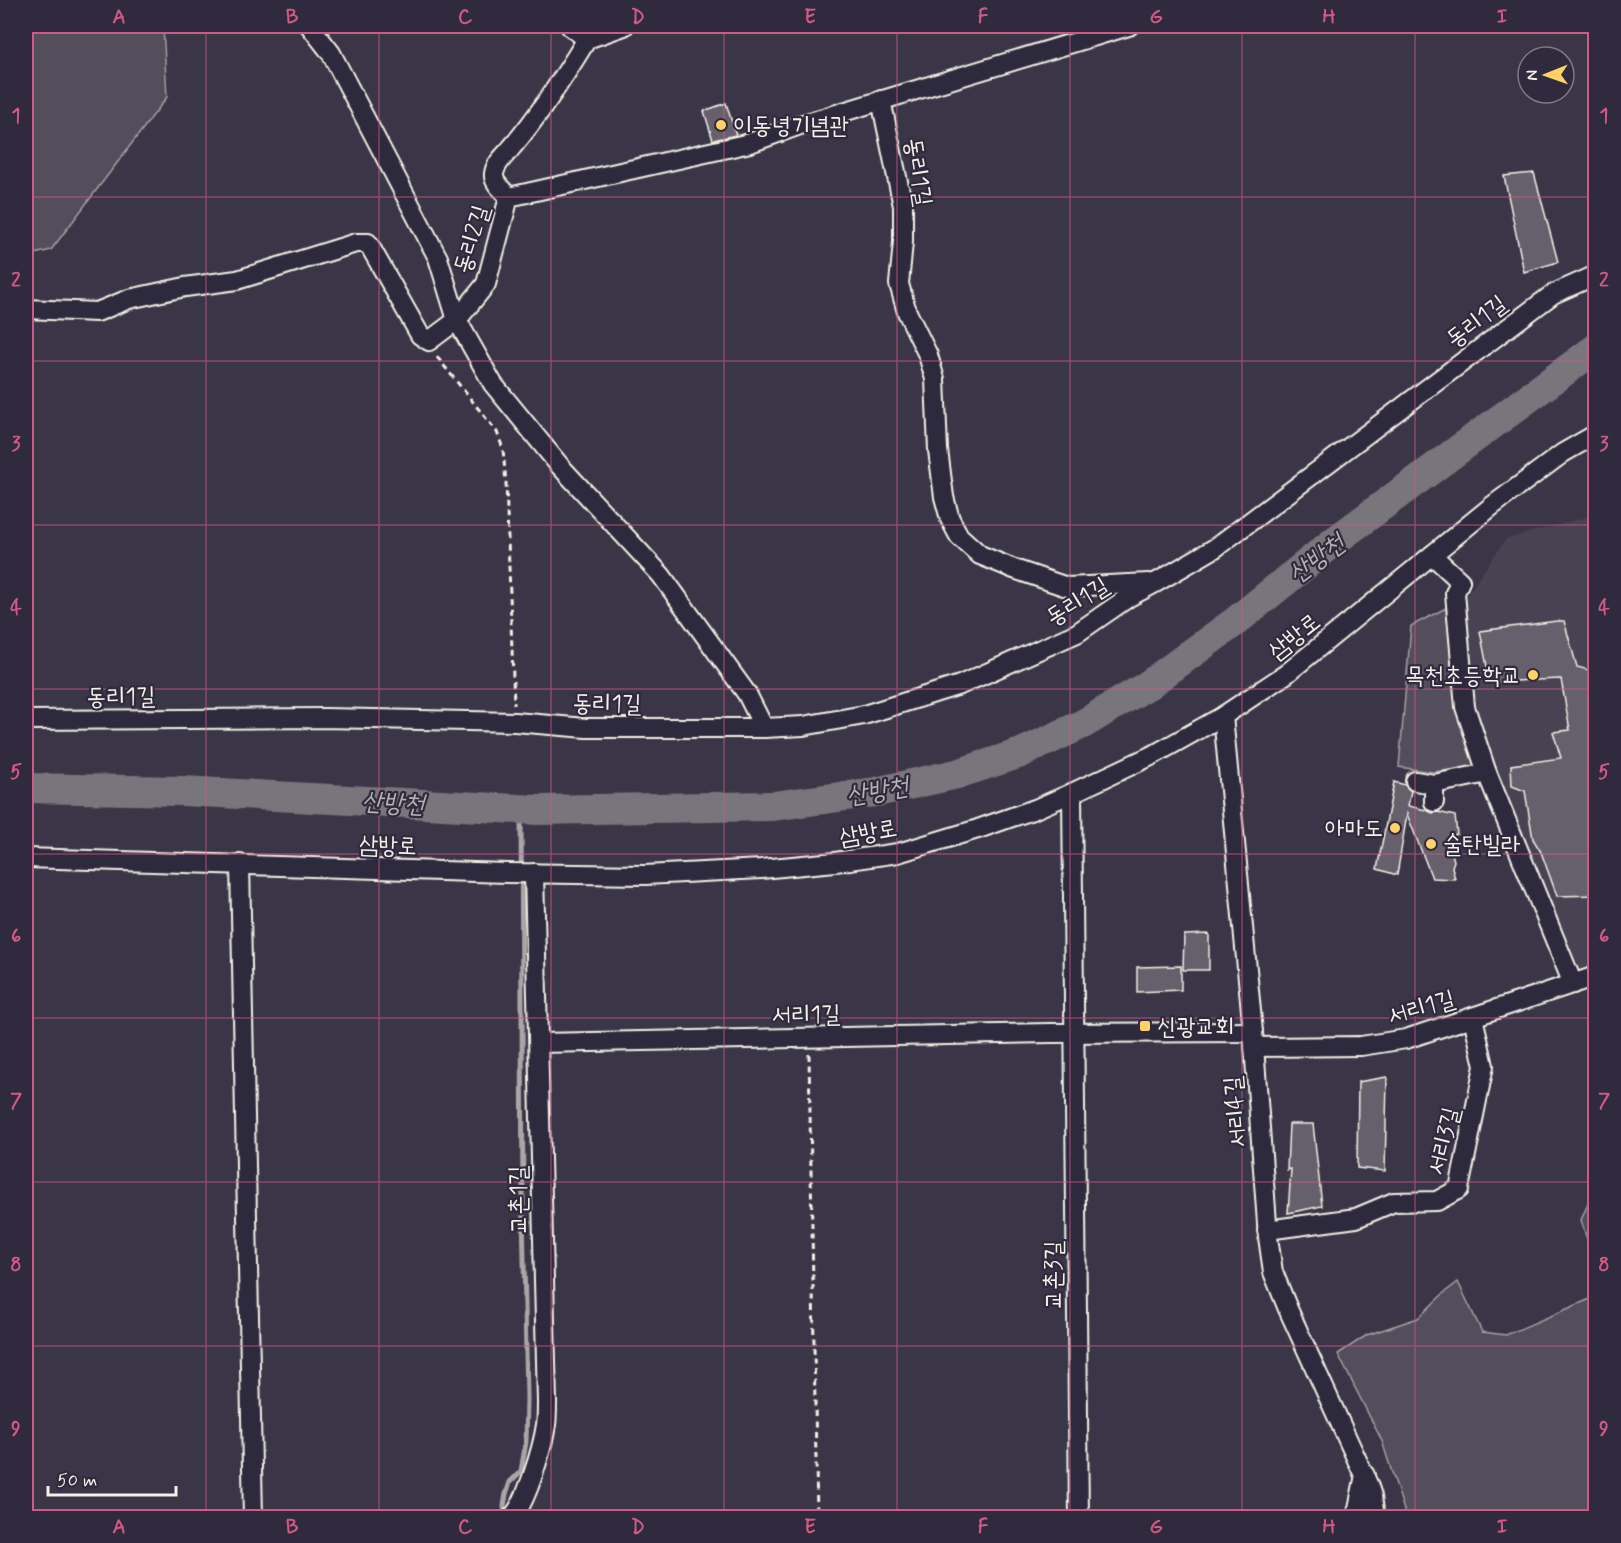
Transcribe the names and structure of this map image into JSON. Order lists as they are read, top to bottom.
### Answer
{
  "streets": {
    "street": [
      "동리1길",
      "동리2길",
      "삼방로",
      "서리1길",
      "서리4길",
      "서리3길",
      "교촌1길",
      "교촌3길"
    ]
  },
  "crossings": [
    ["동리1길", "동리2길"],
    ["삼방로", "서리4길"],
    ["삼방로", "교촌1길"],
    ["서리1길", "서리4길"],
    ["서리1길", "서리3길"],
    ["서리1길", "교촌1길"],
    ["서리1길", "교촌3길"],
    ["서리4길", "서리3길"]
  ],
  "water": ["산방천"],
  "places": {
    "other": [
      "이동녕기념관",
      "목천초등학교",
      "아마도",
      "술탄빌라"
    ],
    "transit": ["신광교회"]
  },
  "scale_bar": "50 m",
  "north": "left",
  "grid": {
    "columns": [
      "A",
      "B",
      "C",
      "D",
      "E",
      "F",
      "G",
      "H",
      "I"
    ],
    "rows": [
      "1",
      "2",
      "3",
      "4",
      "5",
      "6",
      "7",
      "8",
      "9"
    ]
  }
}
